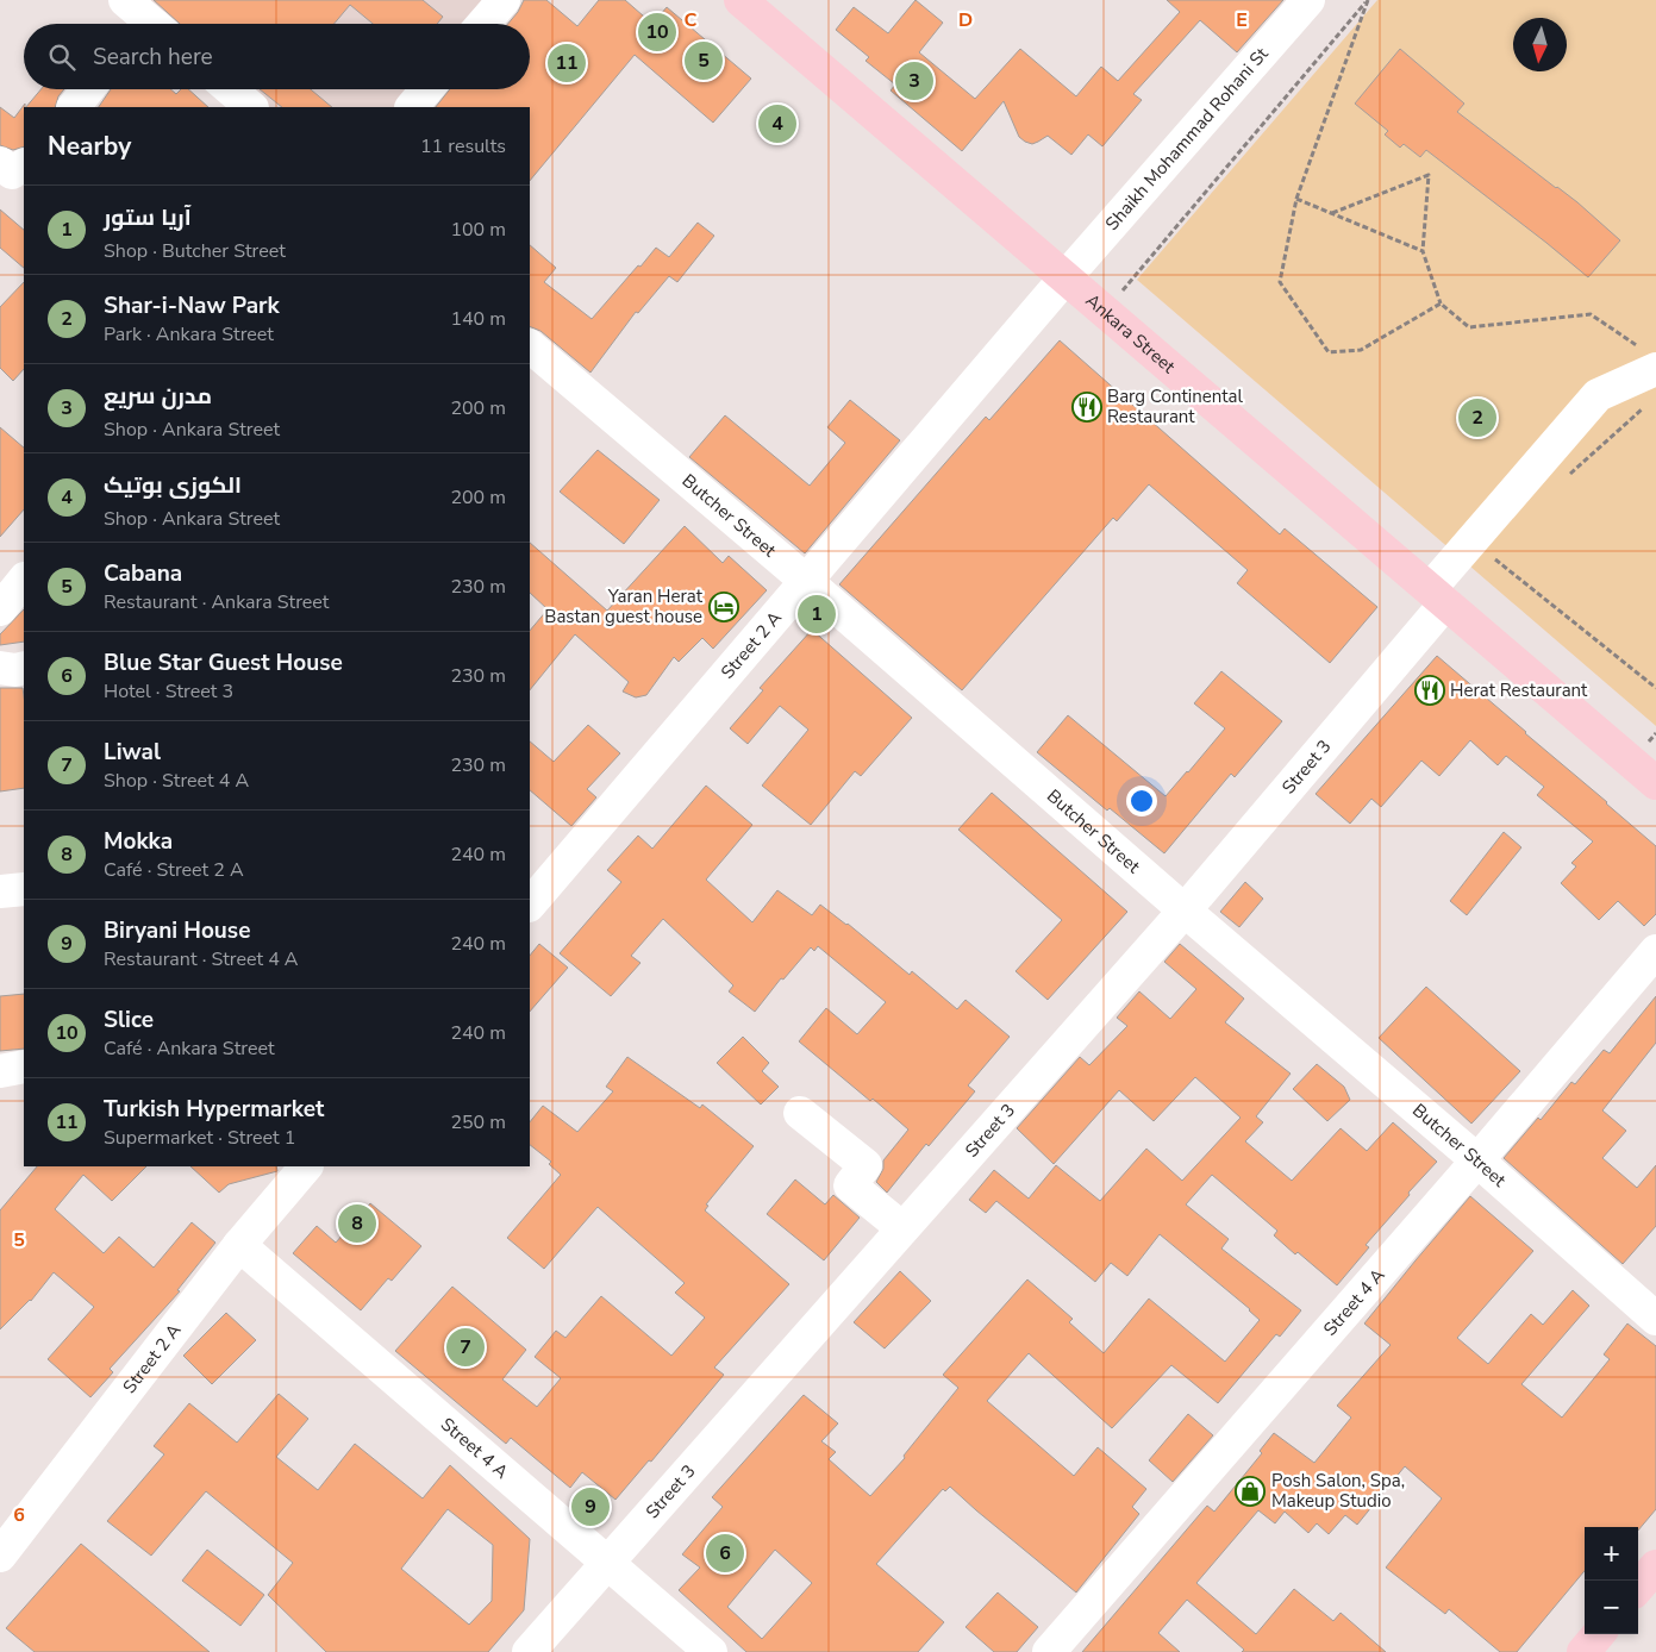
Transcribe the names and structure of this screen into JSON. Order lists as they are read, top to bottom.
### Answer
{
  "streets": {
    "main road": ["Ankara Street"],
    "street": [
      "Shaikh Mohammad Rohani St",
      "Butcher Street",
      "Street 2 A",
      "Street 3",
      "Street 4 A"
    ]
  },
  "crossings": [
    ["Shaikh Mohammad Rohani St", "Ankara Street"],
    ["Shaikh Mohammad Rohani St", "Street 2 A"],
    ["Ankara Street", "Street 2 A"],
    ["Ankara Street", "Street 3"],
    ["Butcher Street", "Street 2 A"],
    ["Butcher Street", "Street 3"],
    ["Butcher Street", "Street 4 A"],
    ["Street 2 A", "Street 4 A"],
    ["Street 3", "Street 4 A"]
  ],
  "places": {
    "restaurant": ["Barg Continental Restaurant", "Herat Restaurant"],
    "hotel": ["Yaran Herat Bastan guest house"],
    "shop": ["Posh Salon, Spa, Makeup Studio"]
  },
  "north": "bottom",
  "page": {
    "pins": [
      "10",
      "5",
      "11",
      "3",
      "4",
      "2",
      "1",
      "8",
      "7",
      "9",
      "6"
    ],
    "search": "Search here",
    "heading": ["Nearby", "11 results"],
    "list": [
      {
        "mark": "1",
        "name": "آریا ستور",
        "note": "Shop · Butcher Street",
        "value": "100 m"
      },
      {
        "mark": "2",
        "name": "Shar-i-Naw Park",
        "note": "Park · Ankara Street",
        "value": "140 m"
      },
      {
        "mark": "3",
        "name": "مدرن سریع",
        "note": "Shop · Ankara Street",
        "value": "200 m"
      },
      {
        "mark": "4",
        "name": "الکوزی بوتیک",
        "note": "Shop · Ankara Street",
        "value": "200 m"
      },
      {
        "mark": "5",
        "name": "Cabana",
        "note": "Restaurant · Ankara Street",
        "value": "230 m"
      },
      {
        "mark": "6",
        "name": "Blue Star Guest House",
        "note": "Hotel · Street 3",
        "value": "230 m"
      },
      {
        "mark": "7",
        "name": "Liwal",
        "note": "Shop · Street 4 A",
        "value": "230 m"
      },
      {
        "mark": "8",
        "name": "Mokka",
        "note": "Café · Street 2 A",
        "value": "240 m"
      },
      {
        "mark": "9",
        "name": "Biryani House",
        "note": "Restaurant · Street 4 A",
        "value": "240 m"
      },
      {
        "mark": "10",
        "name": "Slice",
        "note": "Café · Ankara Street",
        "value": "240 m"
      },
      {
        "mark": "11",
        "name": "Turkish Hypermarket",
        "note": "Supermarket · Street 1",
        "value": "250 m"
      }
    ],
    "map_buttons": ["+", "−"]
  },
  "grid": {
    "columns": ["C", "D", "E"],
    "rows": ["5", "6"]
  }
}
